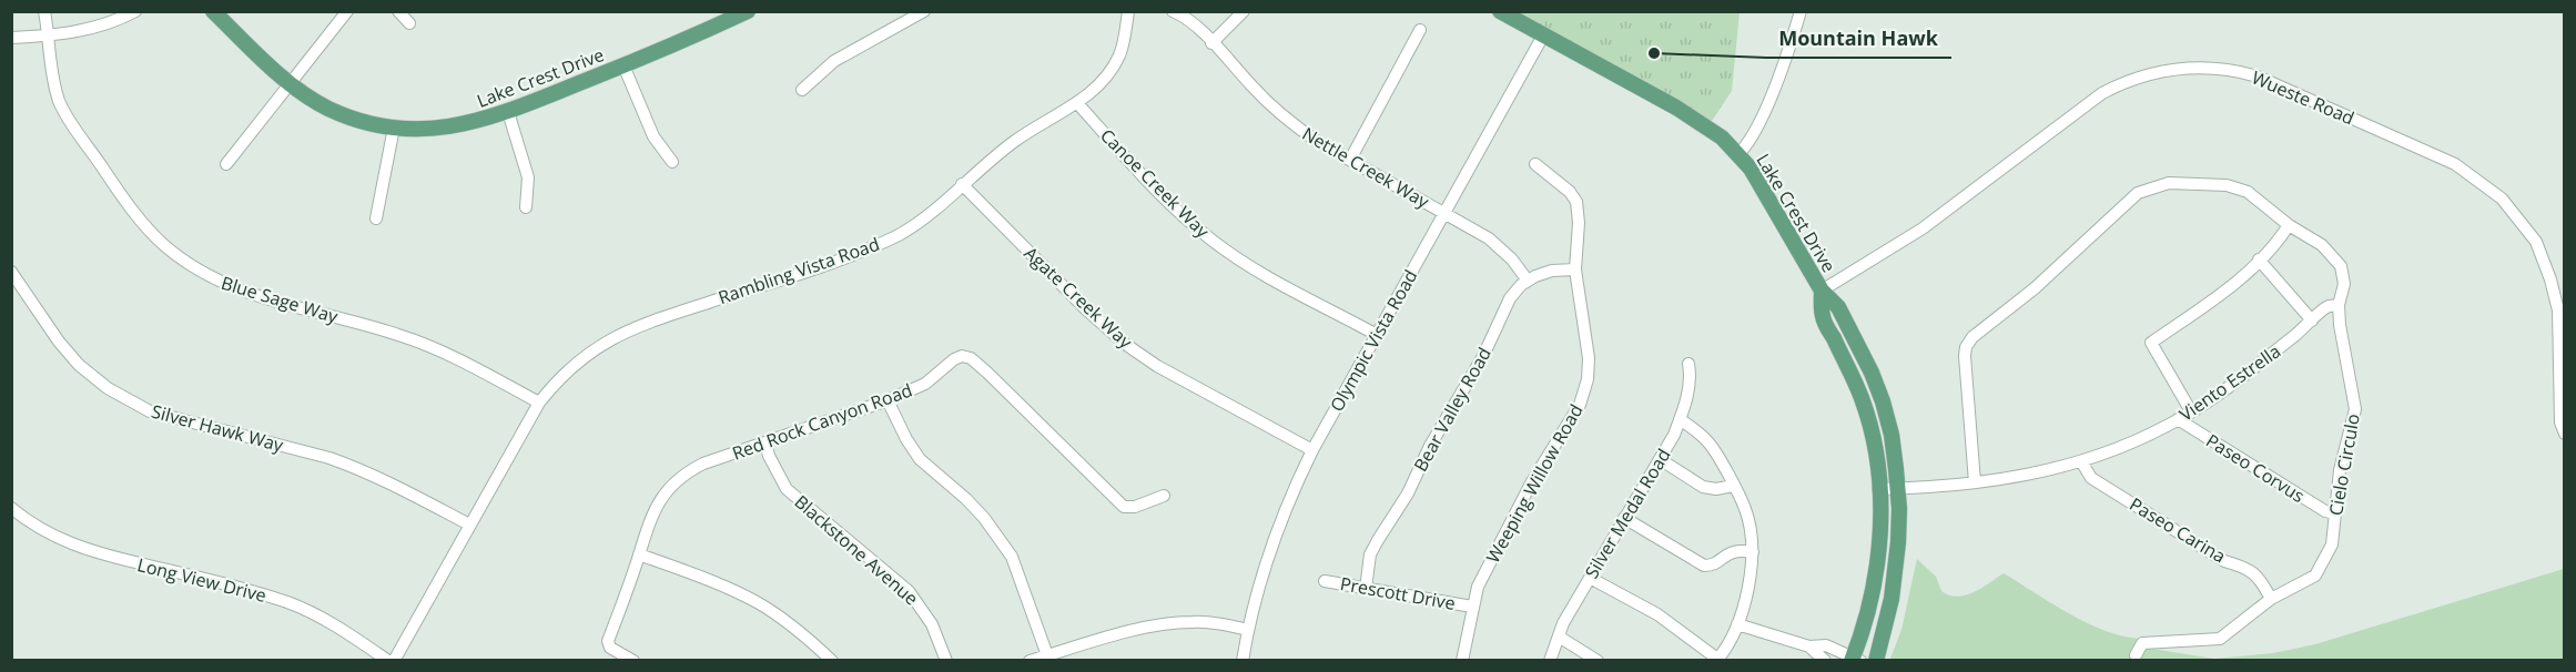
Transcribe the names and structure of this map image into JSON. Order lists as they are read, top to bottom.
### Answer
{
  "streets": {
    "main road": ["Lake Crest Drive"],
    "street": [
      "Wueste Road",
      "Nettle Creek Way",
      "Canoe Creek Way",
      "Rambling Vista Road",
      "Agate Creek Way",
      "Blue Sage Way",
      "Olympic Vista Road",
      "Viento Estrella",
      "Bear Valley Road",
      "Red Rock Canyon Road",
      "Silver Hawk Way",
      "Cielo Circulo",
      "Paseo Corvus",
      "Weeping Willow Road",
      "Silver Medal Road",
      "Paseo Carina",
      "Blackstone Avenue",
      "Long View Drive",
      "Prescott Drive"
    ]
  },
  "crossings": [
    ["Lake Crest Drive", "Wueste Road"],
    ["Lake Crest Drive", "Olympic Vista Road"],
    ["Lake Crest Drive", "Viento Estrella"],
    ["Nettle Creek Way", "Olympic Vista Road"],
    ["Nettle Creek Way", "Bear Valley Road"],
    ["Canoe Creek Way", "Rambling Vista Road"],
    ["Canoe Creek Way", "Olympic Vista Road"],
    ["Rambling Vista Road", "Agate Creek Way"],
    ["Rambling Vista Road", "Blue Sage Way"],
    ["Rambling Vista Road", "Silver Hawk Way"],
    ["Agate Creek Way", "Olympic Vista Road"],
    ["Viento Estrella", "Cielo Circulo"],
    ["Viento Estrella", "Paseo Corvus"],
    ["Viento Estrella", "Paseo Carina"],
    ["Bear Valley Road", "Weeping Willow Road"],
    ["Bear Valley Road", "Prescott Drive"],
    ["Red Rock Canyon Road", "Blackstone Avenue"],
    ["Cielo Circulo", "Paseo Corvus"],
    ["Cielo Circulo", "Paseo Carina"],
    ["Weeping Willow Road", "Prescott Drive"]
  ],
  "places": ["Mountain Hawk"]
}
